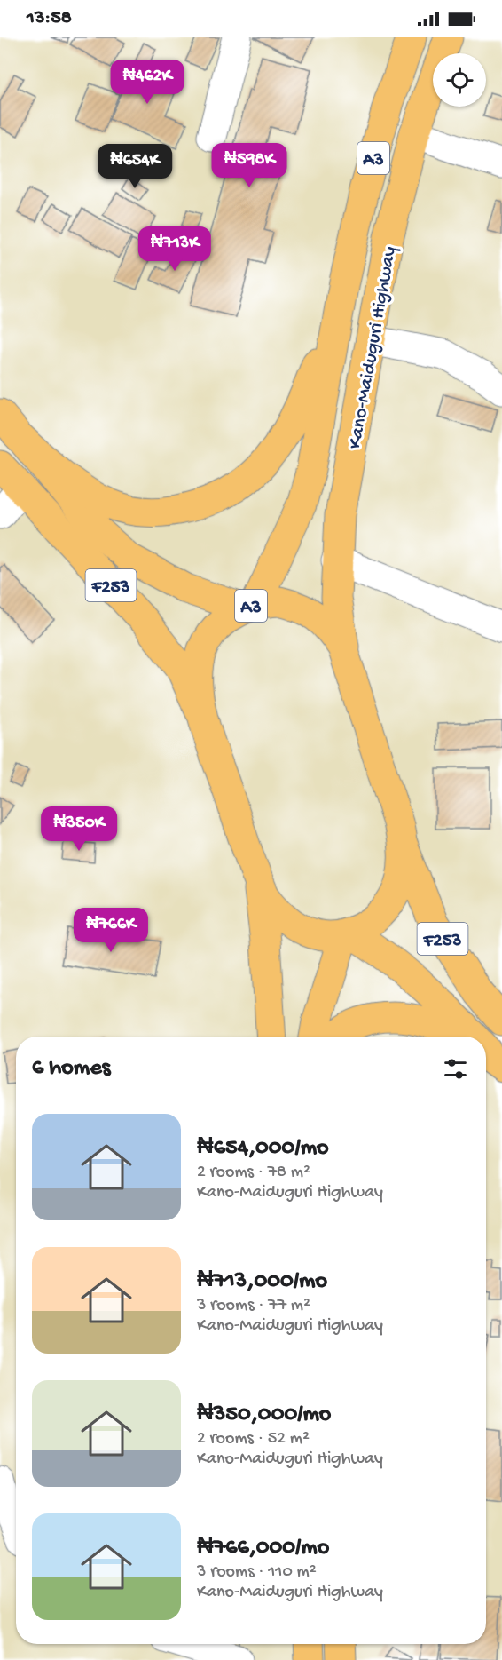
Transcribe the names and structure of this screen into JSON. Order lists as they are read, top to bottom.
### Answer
{
  "streets": {
    "main road": ["A3", "Kano-Maiduguri Highway", "F253"]
  },
  "crossings": [
    ["A3", "Kano-Maiduguri Highway"],
    ["A3", "F253"],
    ["Kano-Maiduguri Highway", "F253"]
  ],
  "page": {
    "status": "13:58",
    "price": [
      "₦462K",
      "₦598K",
      "₦654K",
      "₦713K",
      "₦350K",
      "₦766K"
    ],
    "heading": "6 homes",
    "list": [
      {
        "name": "₦654,000/mo",
        "note": "2 rooms · 78 m² · Kano-Maiduguri Highway"
      },
      {
        "name": "₦713,000/mo",
        "note": "3 rooms · 77 m² · Kano-Maiduguri Highway"
      },
      {
        "name": "₦350,000/mo",
        "note": "2 rooms · 52 m² · Kano-Maiduguri Highway"
      },
      {
        "name": "₦766,000/mo",
        "note": "3 rooms · 110 m² · Kano-Maiduguri Highway"
      }
    ]
  }
}
